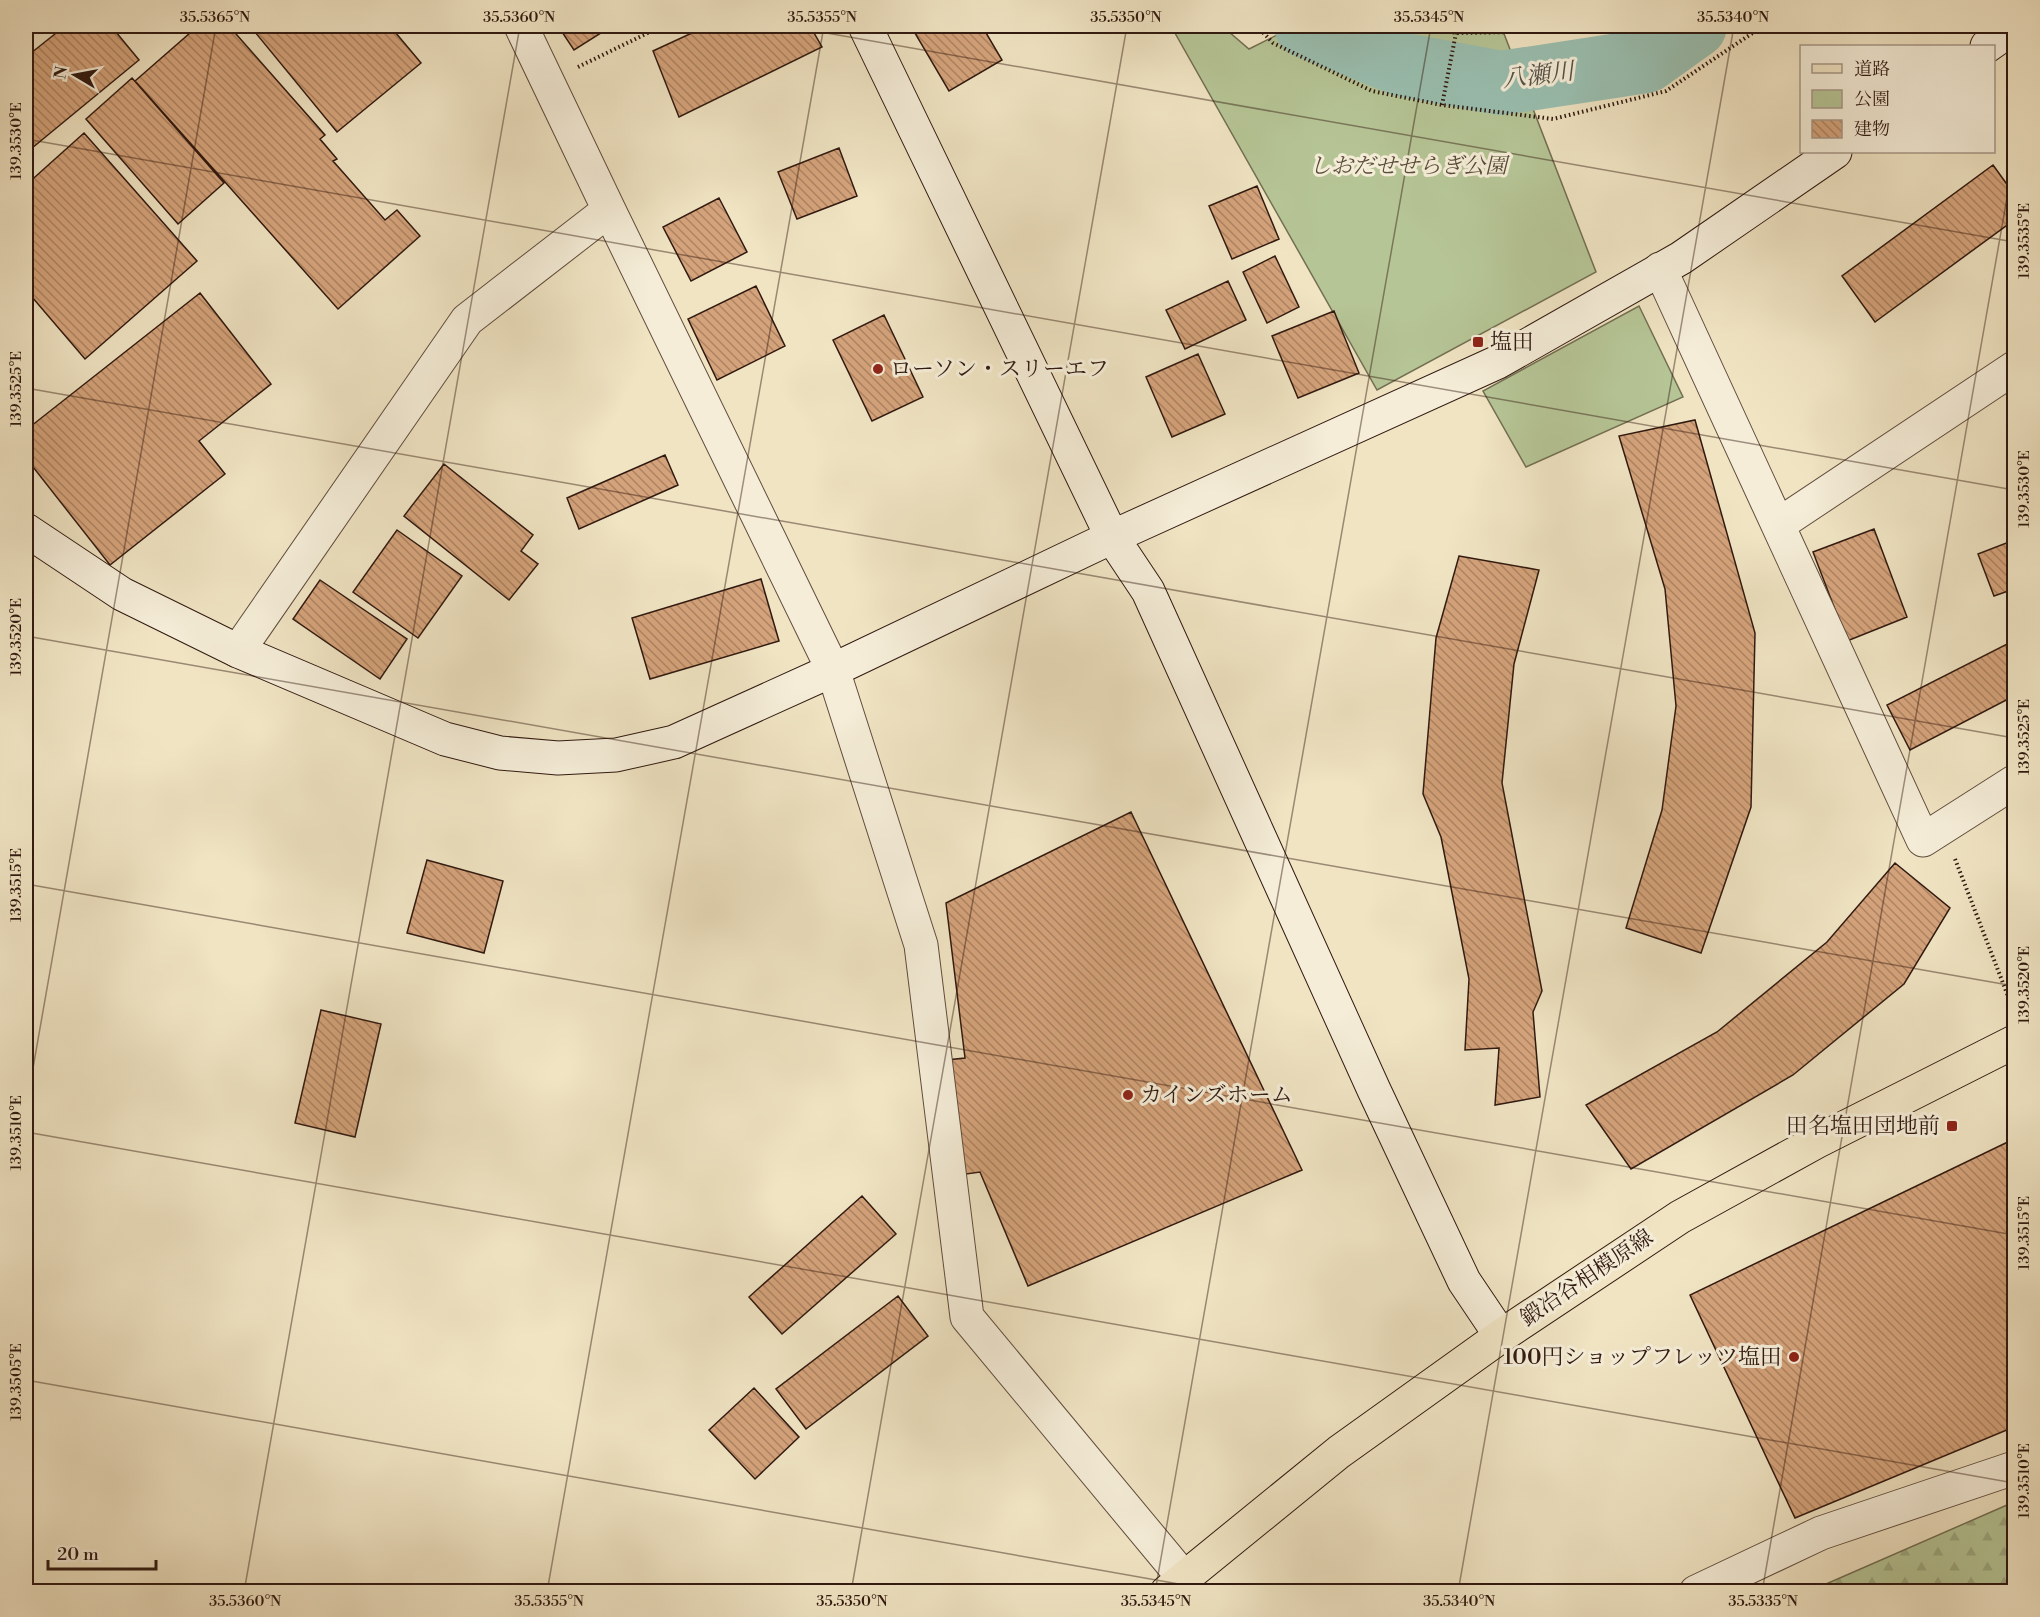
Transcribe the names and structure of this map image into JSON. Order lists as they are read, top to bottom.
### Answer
{
  "streets": {
    "main road": ["鍛冶谷相模原線"]
  },
  "water": ["八瀬川"],
  "parks": ["しおだせせらぎ公園"],
  "places": {
    "transit": ["塩田", "田名塩田団地前"],
    "other": ["ローソン・スリーエフ", "カインズホーム", "100円ショップフレッツ塩田"]
  },
  "legend": ["道路", "公園", "建物"],
  "scale_bar": "20 m",
  "north": "left",
  "coordinates": [
    "35.5365°N",
    "35.5360°N",
    "35.5355°N",
    "35.5350°N",
    "35.5345°N",
    "35.5340°N",
    "139.3530°E",
    "139.3535°E",
    "139.3525°E",
    "139.3520°E",
    "139.3515°E",
    "139.3510°E",
    "139.3505°E",
    "35.5335°N"
  ]
}
